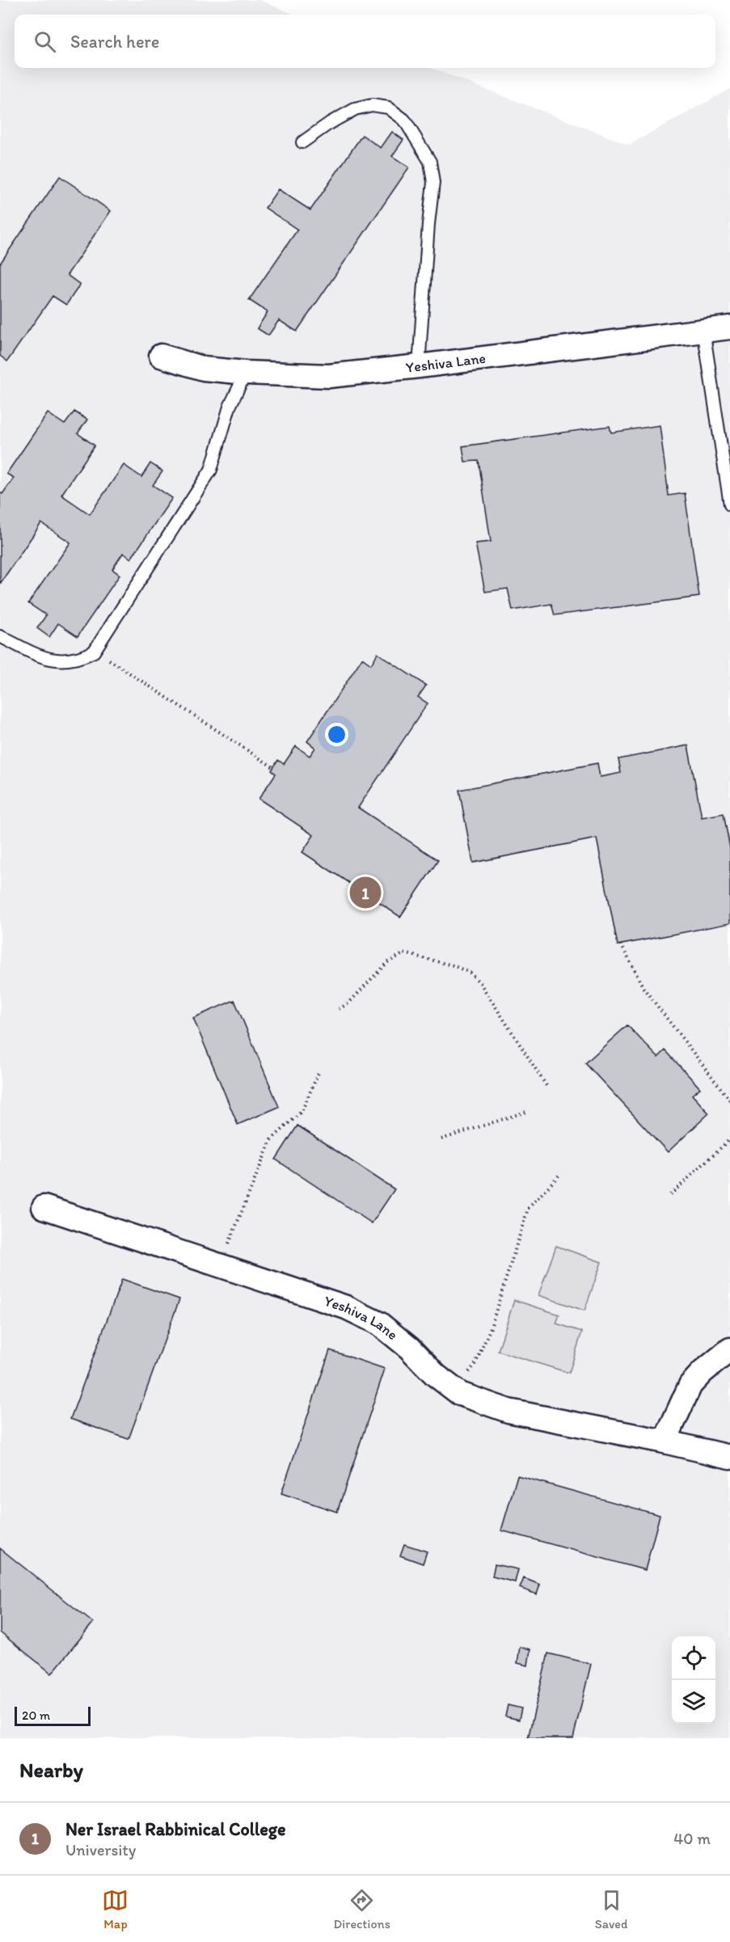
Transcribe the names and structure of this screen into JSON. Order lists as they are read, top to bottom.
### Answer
{
  "streets": {
    "street": ["Yeshiva Lane"]
  },
  "scale_bar": "20 m",
  "page": {
    "search": "Search here",
    "pins": "1",
    "scale": "20 m",
    "heading": "Nearby",
    "list": [
      {
        "mark": "1",
        "name": "Ner Israel Rabbinical College",
        "note": "University",
        "value": "40 m"
      }
    ],
    "nav": ["Map", "Directions", "Saved"]
  }
}
